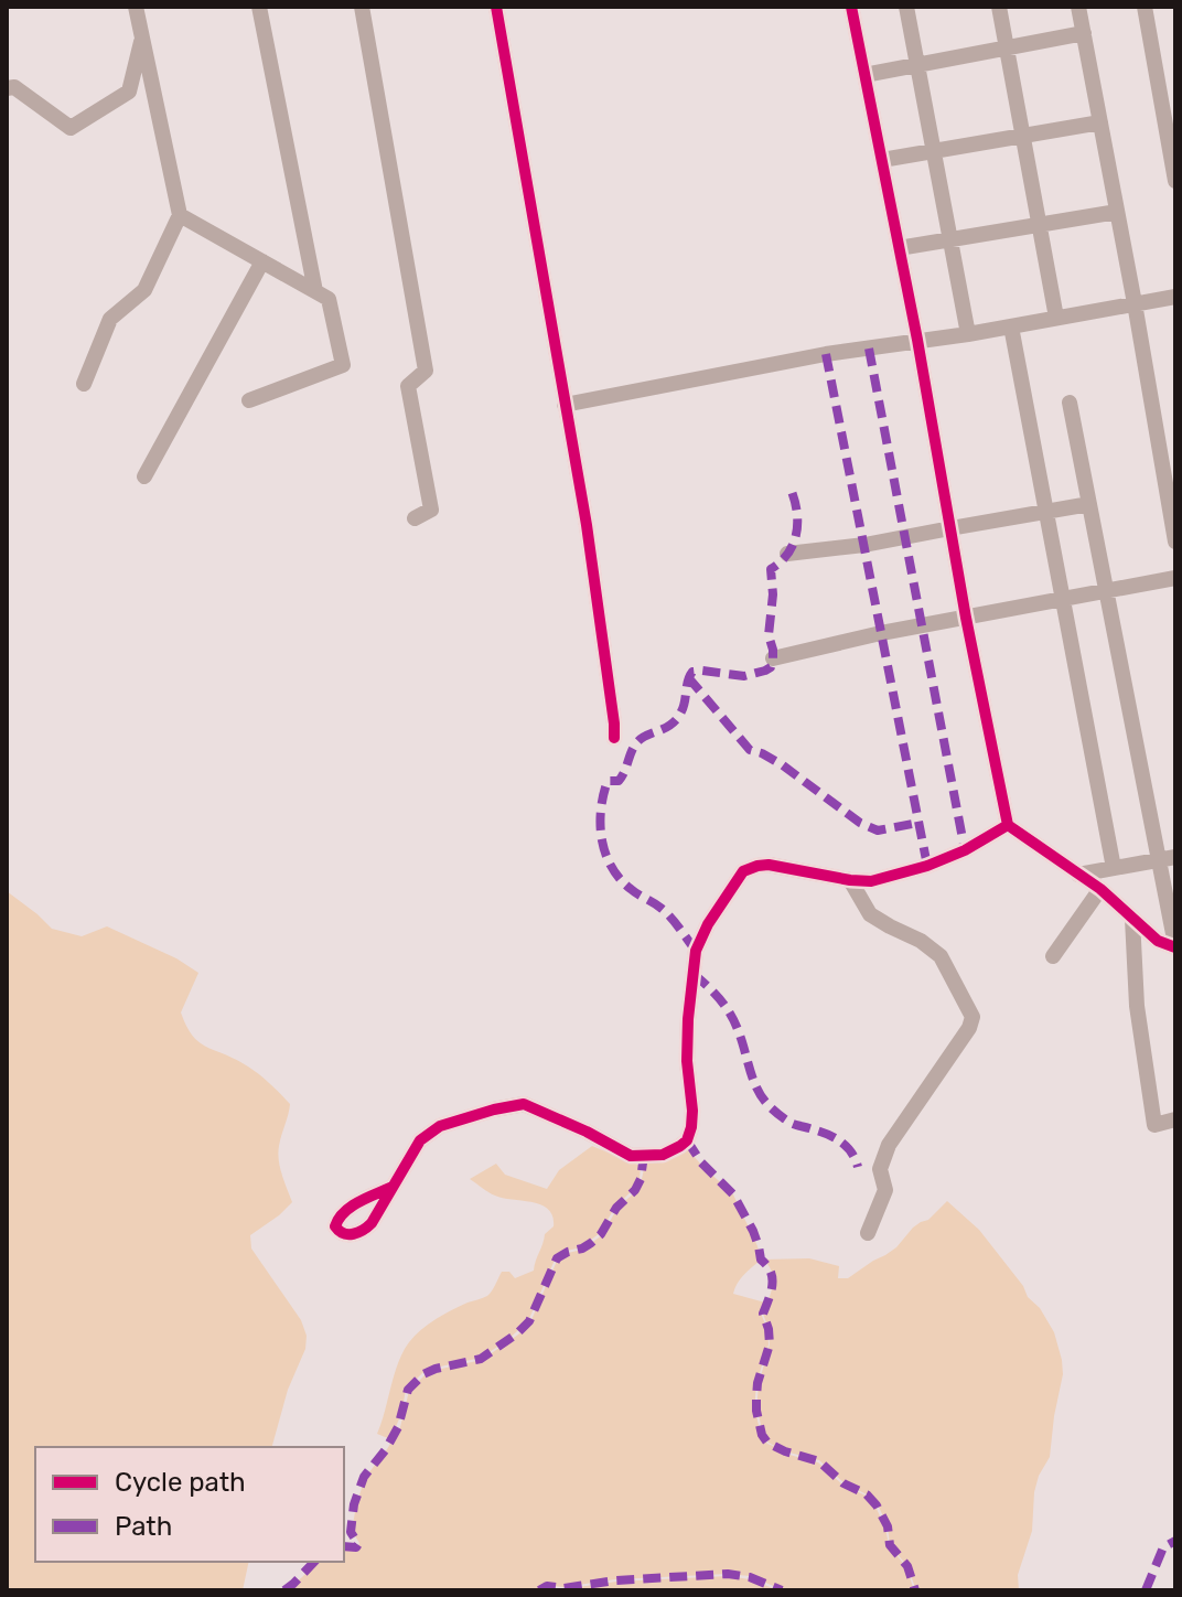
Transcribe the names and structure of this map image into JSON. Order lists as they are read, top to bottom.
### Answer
{
  "legend": ["Cycle path", "Path"]
}
